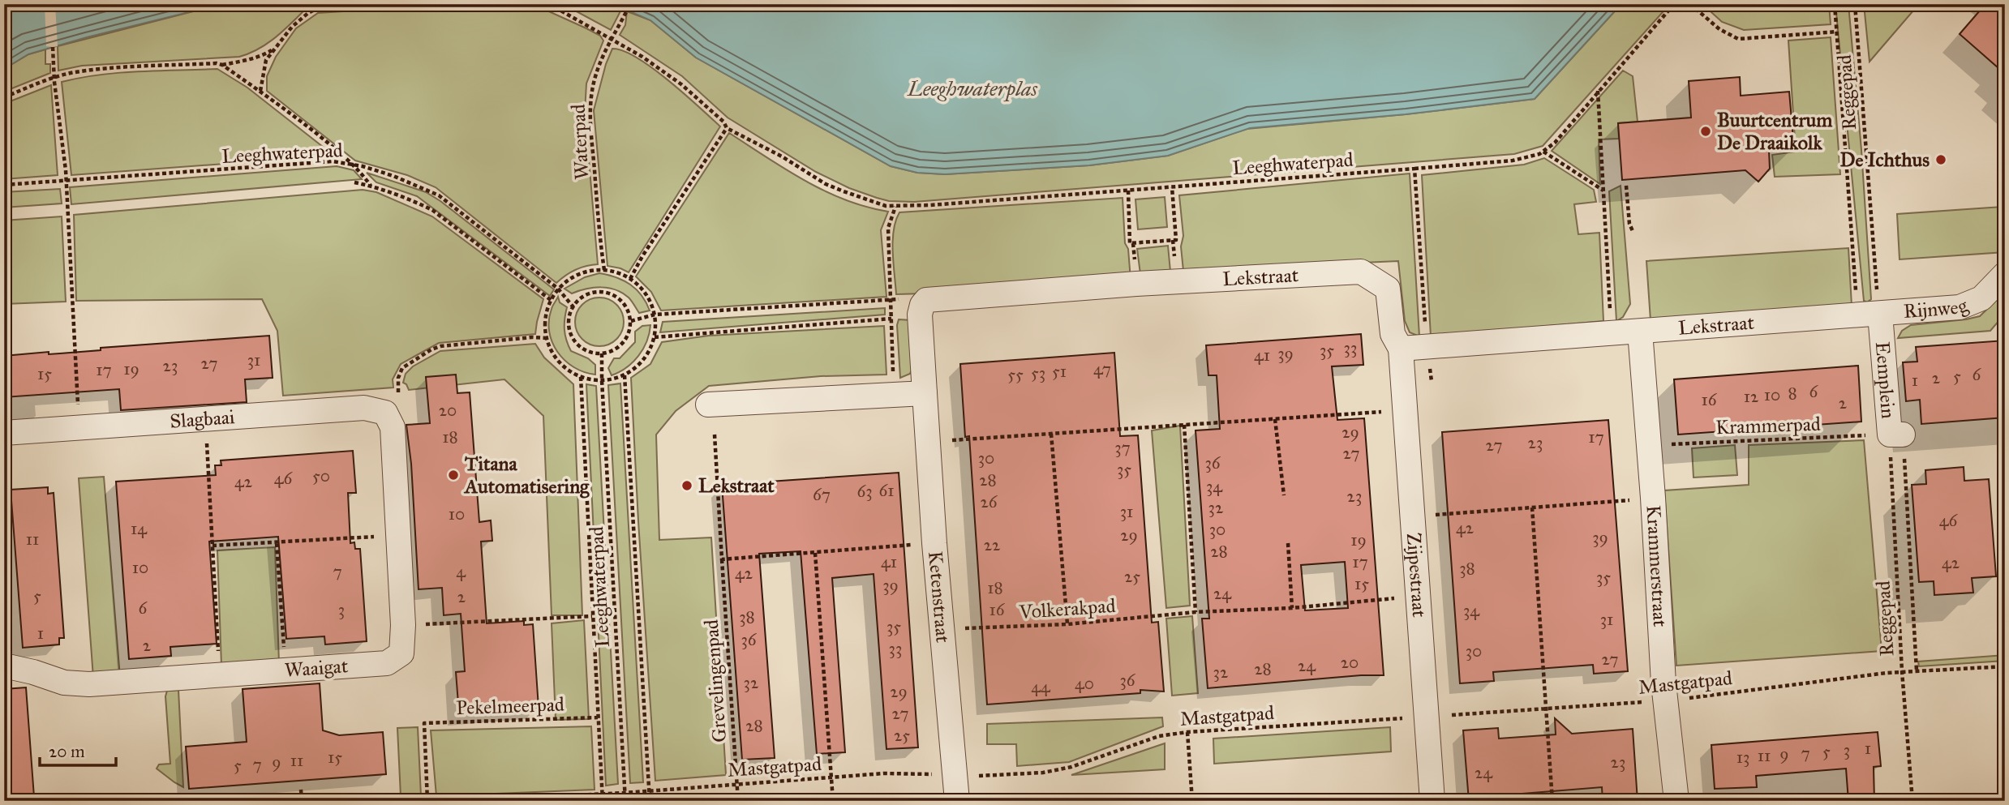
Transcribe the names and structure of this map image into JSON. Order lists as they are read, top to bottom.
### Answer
{
  "streets": {
    "street": [
      "Lekstraat",
      "Rijnweg",
      "Eemplein",
      "Slagbaai",
      "Krammerstraat",
      "Zijpestraat",
      "Ketenstraat",
      "Waaigat"
    ],
    "path": [
      "Reggepad",
      "Waterpad",
      "Leeghwaterpad",
      "Krammerpad",
      "Volkerakpad",
      "Grevelingenpad",
      "Mastgatpad",
      "Pekelmeerpad"
    ]
  },
  "crossings": [
    ["Reggepad", "Rijnweg"],
    ["Reggepad", "Eemplein"],
    ["Reggepad", "Krammerpad"],
    ["Reggepad", "Mastgatpad"],
    ["Waterpad", "Leeghwaterpad"],
    ["Leeghwaterpad", "Mastgatpad"],
    ["Lekstraat", "Rijnweg"],
    ["Lekstraat", "Krammerstraat"],
    ["Lekstraat", "Zijpestraat"],
    ["Rijnweg", "Eemplein"],
    ["Eemplein", "Krammerpad"],
    ["Slagbaai", "Waaigat"],
    ["Krammerpad", "Krammerstraat"],
    ["Krammerstraat", "Mastgatpad"],
    ["Zijpestraat", "Volkerakpad"],
    ["Zijpestraat", "Mastgatpad"],
    ["Ketenstraat", "Volkerakpad"],
    ["Ketenstraat", "Mastgatpad"],
    ["Grevelingenpad", "Mastgatpad"]
  ],
  "water": ["Leeghwaterplas"],
  "places": [
    "Buurtcentrum De Draaikolk",
    "De Ichthus",
    "Titana Automatisering",
    "Lekstraat"
  ],
  "house_numbers": [
    "33",
    "35",
    "39",
    "41",
    "31",
    "27",
    "23",
    "19",
    "47",
    "17",
    "51",
    "53",
    "15",
    "55",
    "6",
    "5",
    "2",
    "1",
    "6",
    "8",
    "10",
    "12",
    "16",
    "2",
    "20",
    "29",
    "18",
    "17",
    "23",
    "27",
    "37",
    "27",
    "30",
    "36",
    "35",
    "50",
    "46",
    "28",
    "42",
    "34",
    "61",
    "63",
    "67",
    "23",
    "26",
    "32",
    "31",
    "10",
    "46",
    "42",
    "14",
    "30",
    "29",
    "39",
    "11",
    "19",
    "22",
    "28",
    "41",
    "17",
    "42",
    "10",
    "38",
    "7",
    "4",
    "42",
    "25",
    "35",
    "15",
    "39",
    "18",
    "24",
    "5",
    "2",
    "6",
    "3",
    "16",
    "34",
    "38",
    "31",
    "35",
    "1",
    "36",
    "2",
    "33",
    "30",
    "27",
    "20",
    "24",
    "28",
    "32",
    "36",
    "32",
    "40",
    "44",
    "29",
    "27",
    "28",
    "25",
    "1",
    "3",
    "5",
    "7",
    "9",
    "11",
    "15",
    "13",
    "11",
    "9",
    "23",
    "7",
    "5",
    "24"
  ],
  "scale_bar": "20 m"
}
